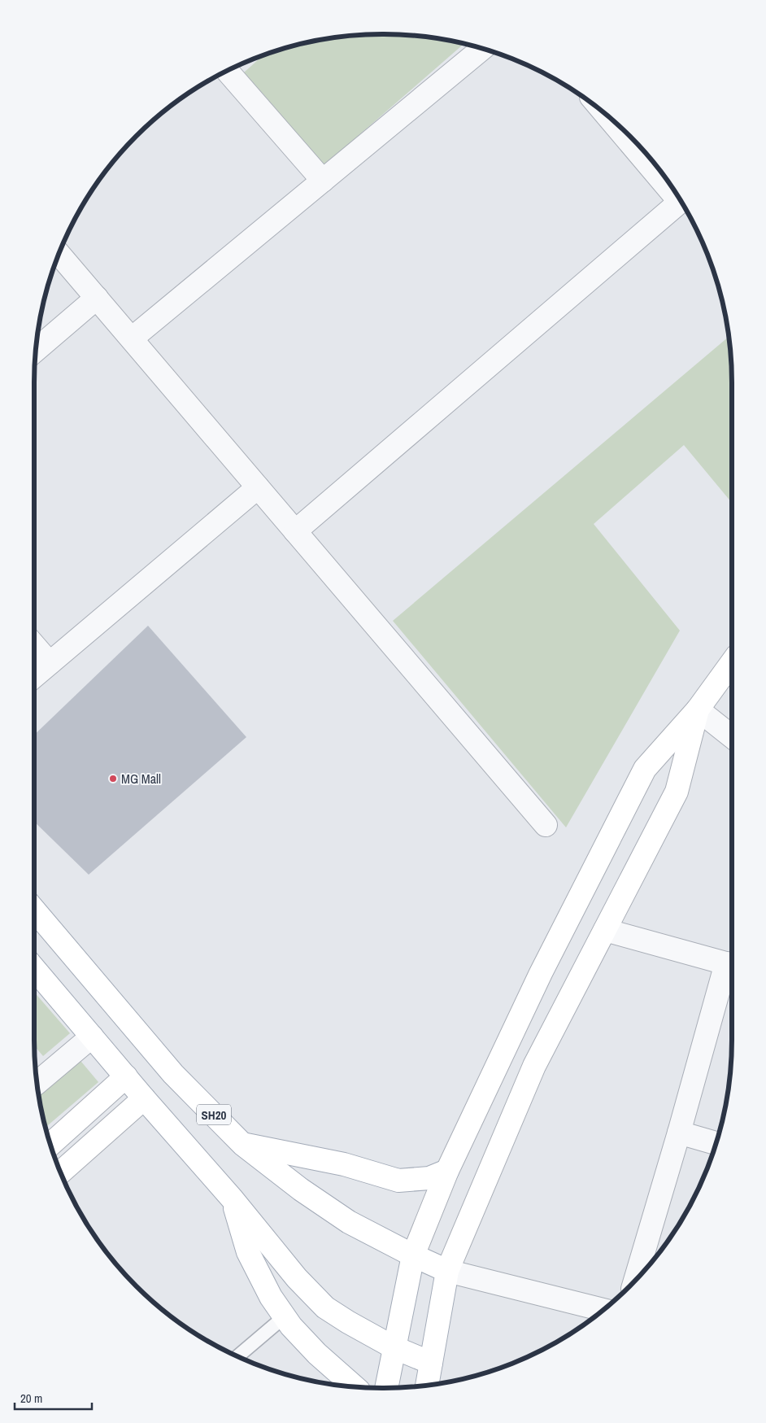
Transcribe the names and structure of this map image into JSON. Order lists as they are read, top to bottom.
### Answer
{
  "streets": {
    "main road": ["SH20"]
  },
  "places": ["MG Mall"],
  "scale_bar": "20 m"
}
